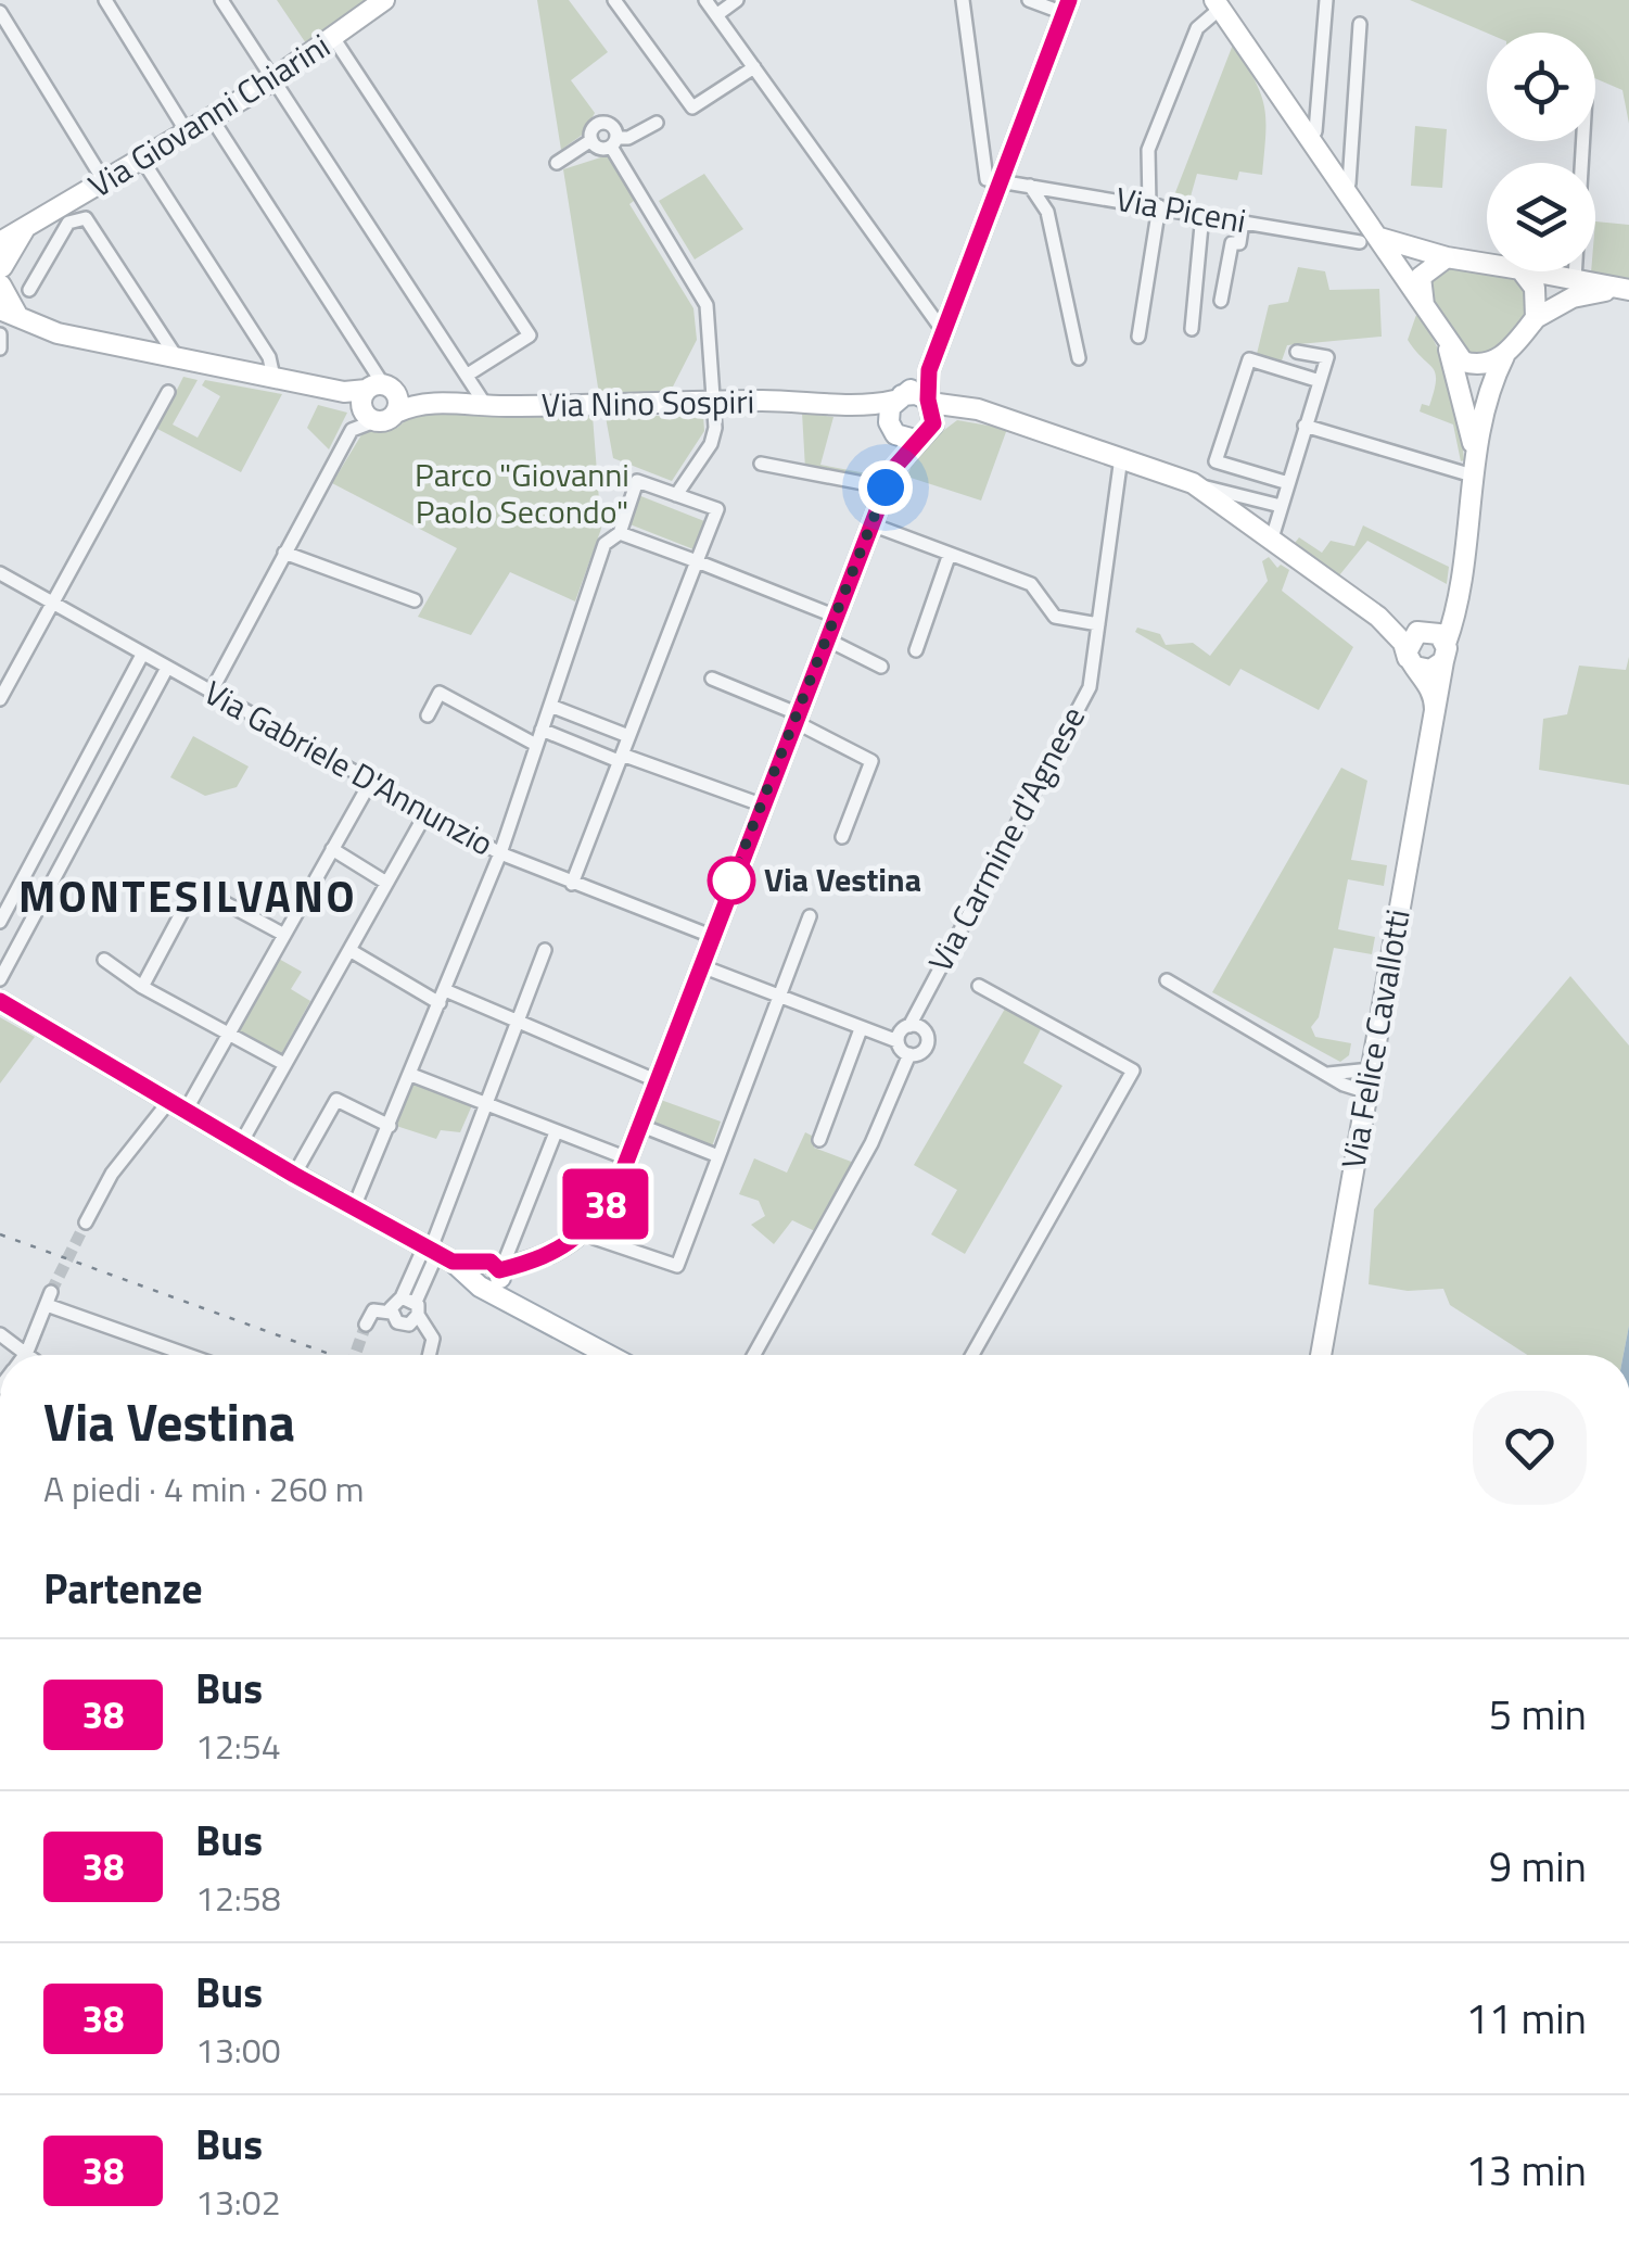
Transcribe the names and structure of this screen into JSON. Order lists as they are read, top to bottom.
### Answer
{
  "streets": {
    "main road": ["Via Giovanni Chiarini", "Via Nino Sospiri", "Via Felice Cavallotti"],
    "street": ["Via Piceni", "Via Gabriele D'Annunzio", "Via Carmine d'Agnese"]
  },
  "districts": ["MONTESILVANO"],
  "parks": ["Parco \"Giovanni Paolo Secondo\""],
  "places": ["Via Vestina"],
  "lines": ["bus line 38"],
  "page": {
    "on_map": "38",
    "heading": [
      ["Via Vestina", "A piedi · 4 min · 260 m"],
      "Partenze"
    ],
    "list": [
      {
        "mark": "38",
        "name": "Bus",
        "note": "12:54",
        "value": "5 min"
      },
      {
        "mark": "38",
        "name": "Bus",
        "note": "12:58",
        "value": "9 min"
      },
      {
        "mark": "38",
        "name": "Bus",
        "note": "13:00",
        "value": "11 min"
      },
      {
        "mark": "38",
        "name": "Bus",
        "note": "13:02",
        "value": "13 min"
      }
    ]
  }
}
